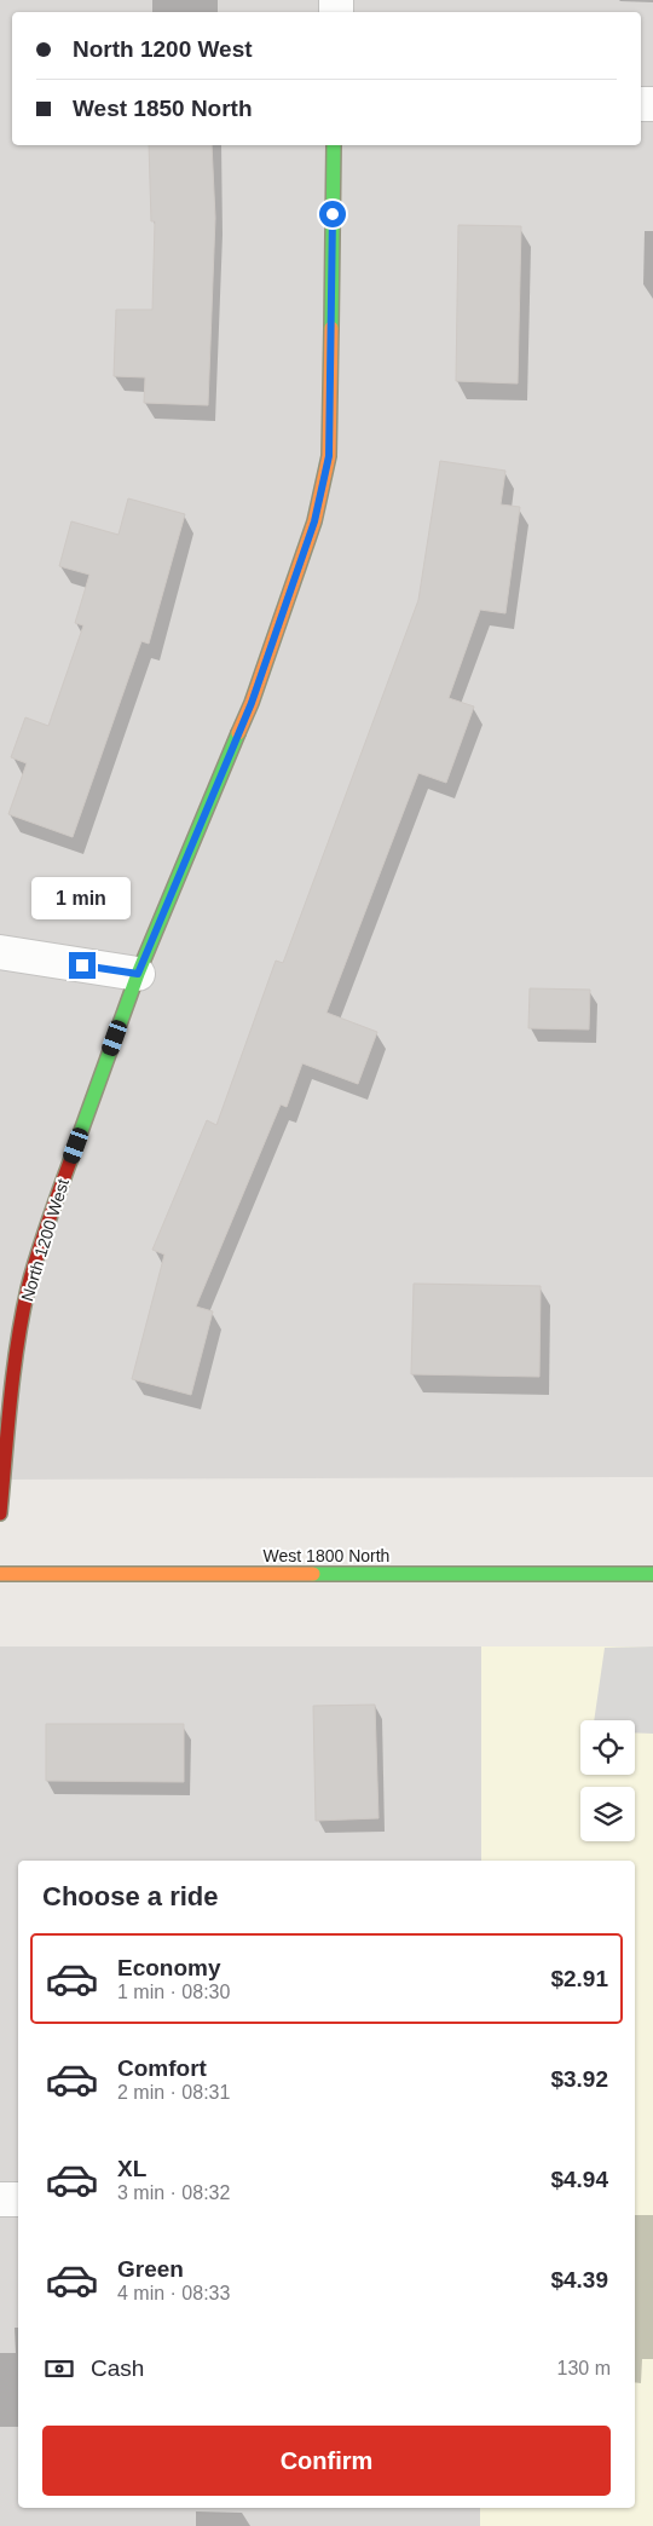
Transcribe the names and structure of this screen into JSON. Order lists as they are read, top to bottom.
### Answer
{
  "streets": {
    "street": ["North 1200 West", "West 1800 North"]
  },
  "page": {
    "banner": ["North 1200 West", "West 1850 North"],
    "bubble": "1 min",
    "heading": "Choose a ride",
    "list": [
      {
        "name": "Economy",
        "note": "1 min · 08:30",
        "value": "$2.91"
      },
      {
        "name": "Comfort",
        "note": "2 min · 08:31",
        "value": "$3.92"
      },
      {
        "name": "XL",
        "note": "3 min · 08:32",
        "value": "$4.94"
      },
      {
        "name": "Green",
        "note": "4 min · 08:33",
        "value": "$4.39"
      }
    ],
    "pay": ["Cash", "130 m"],
    "buttons": "Confirm"
  }
}
